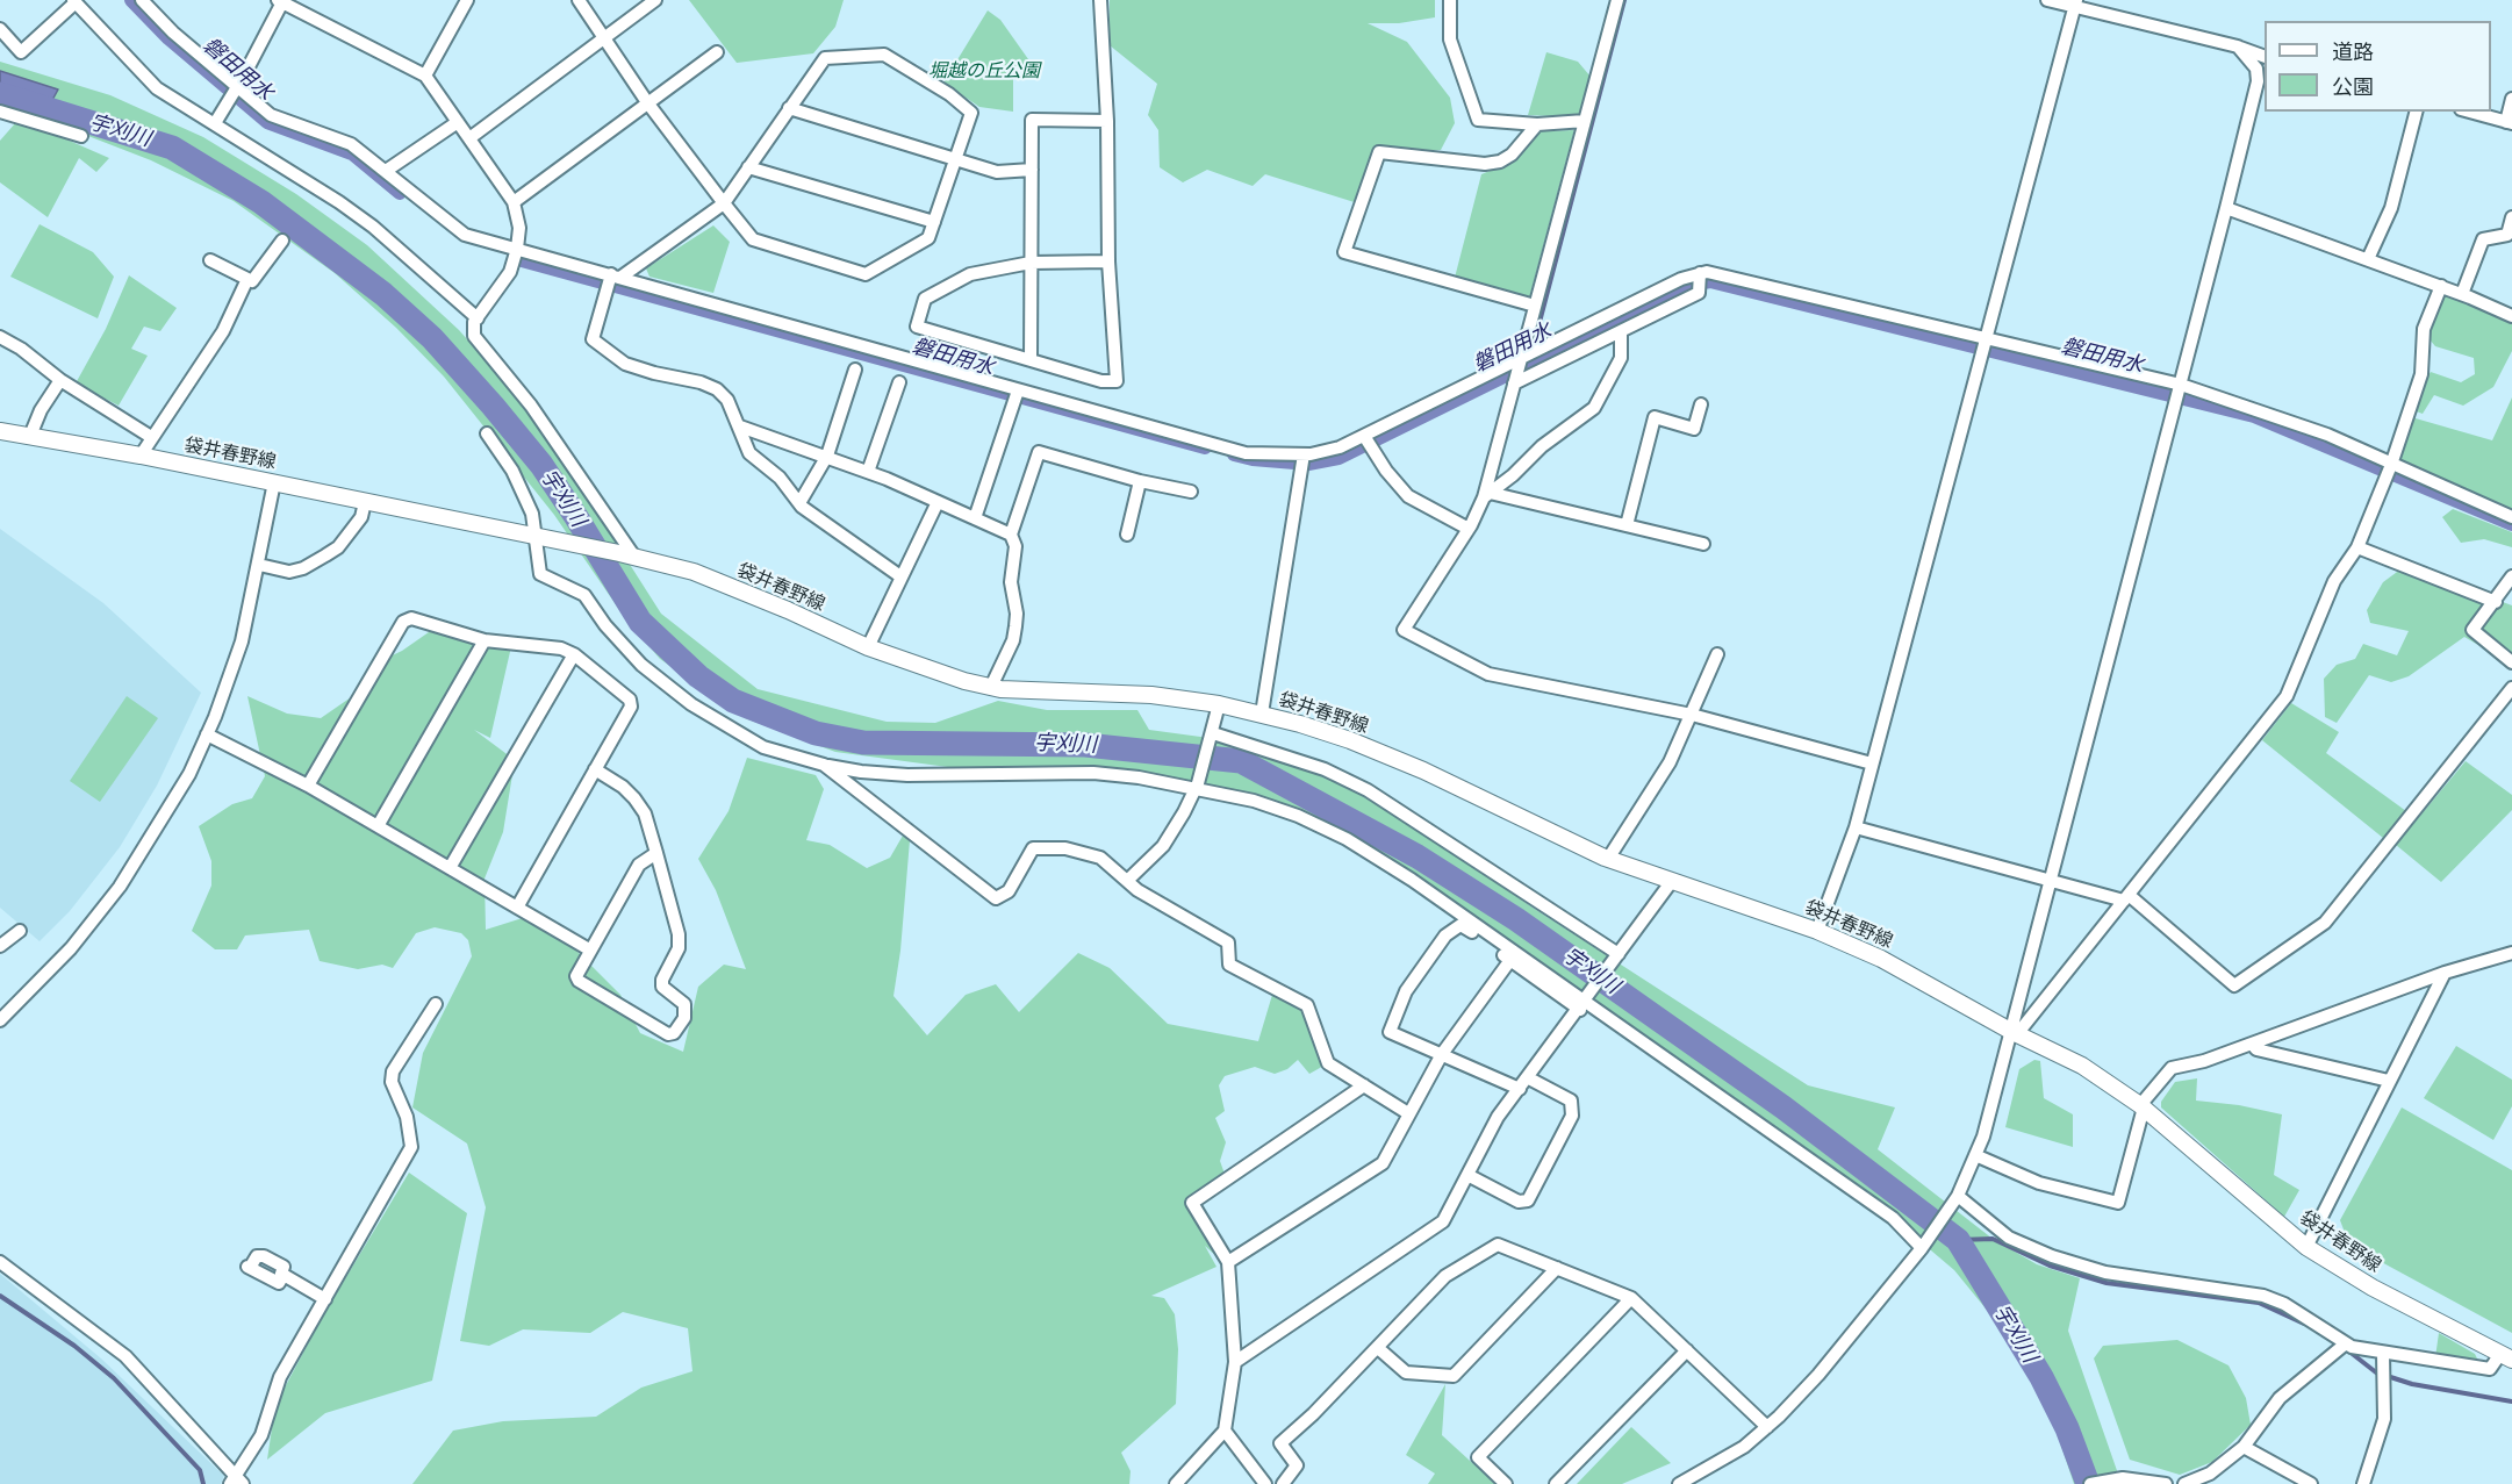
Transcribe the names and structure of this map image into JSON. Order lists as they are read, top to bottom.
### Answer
{
  "streets": {
    "main road": ["袋井春野線"]
  },
  "water": ["磐田用水", "宇刈川"],
  "parks": ["堀越の丘公園"],
  "legend": ["道路", "公園"]
}
